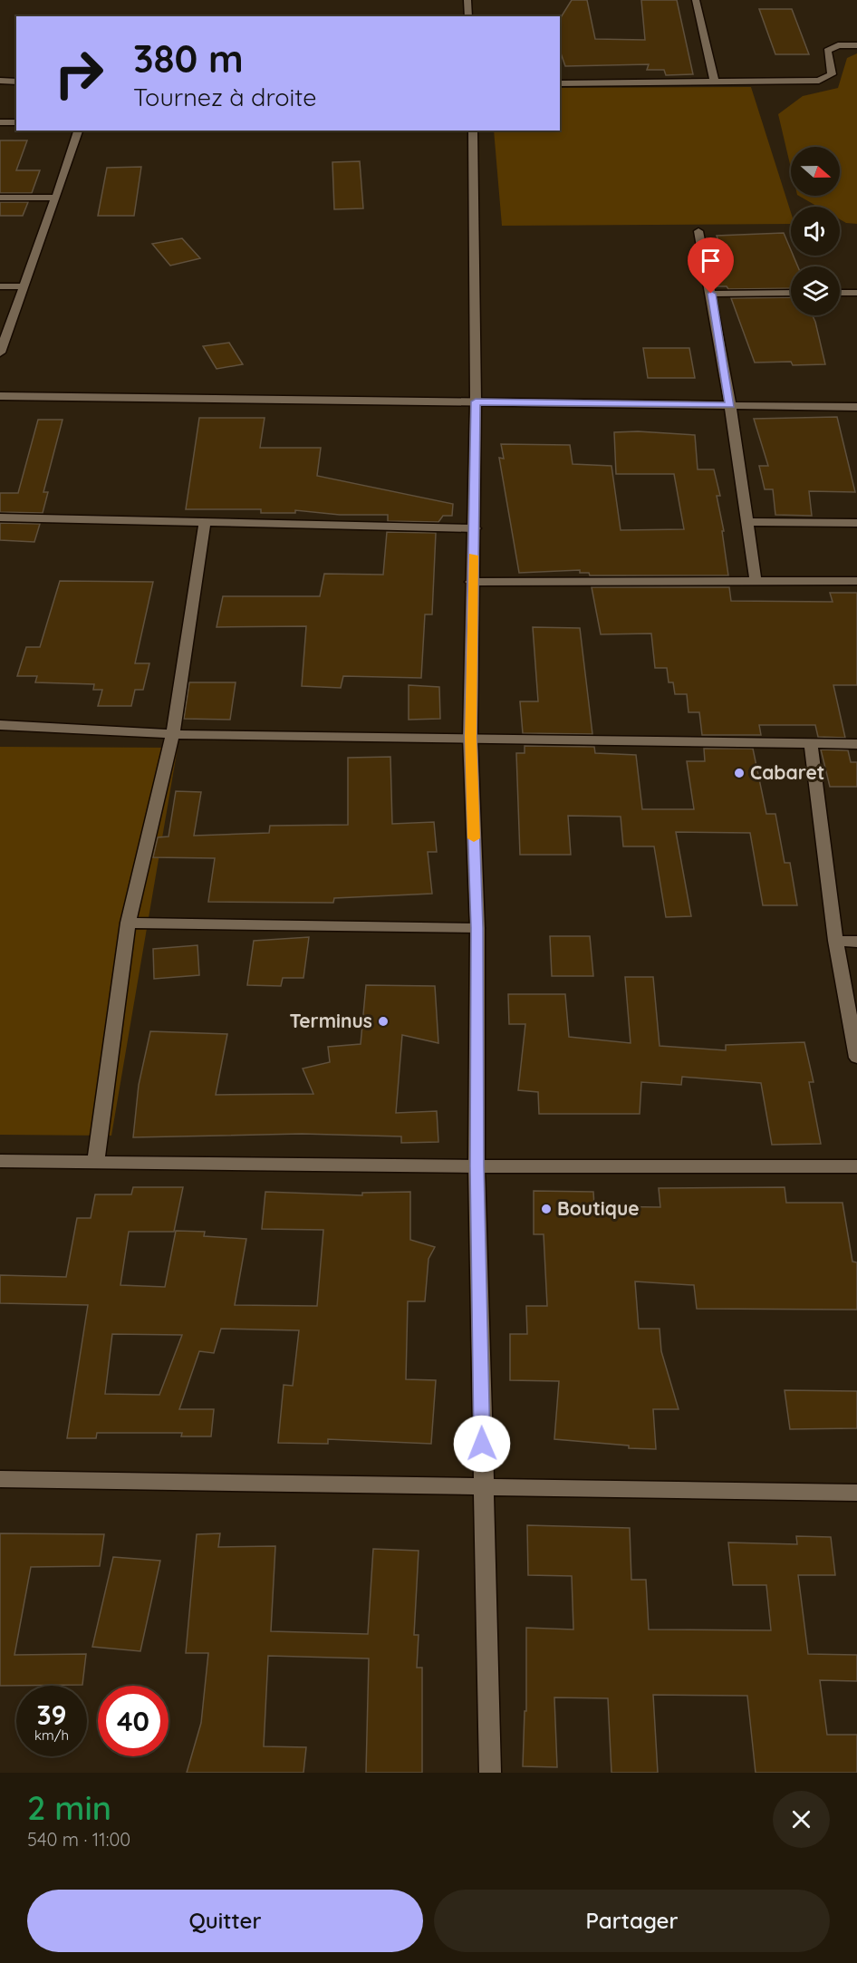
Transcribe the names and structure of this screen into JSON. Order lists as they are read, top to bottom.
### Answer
{
  "places": ["Cabaret", "Terminus", "Boutique"],
  "north": "right",
  "page": {
    "turn": ["380 m", "Tournez à droite"],
    "speed": "39 km/h",
    "limit": "40",
    "heading": ["2 min", "540 m · 11:00"],
    "buttons": ["Quitter", "Partager"]
  }
}
